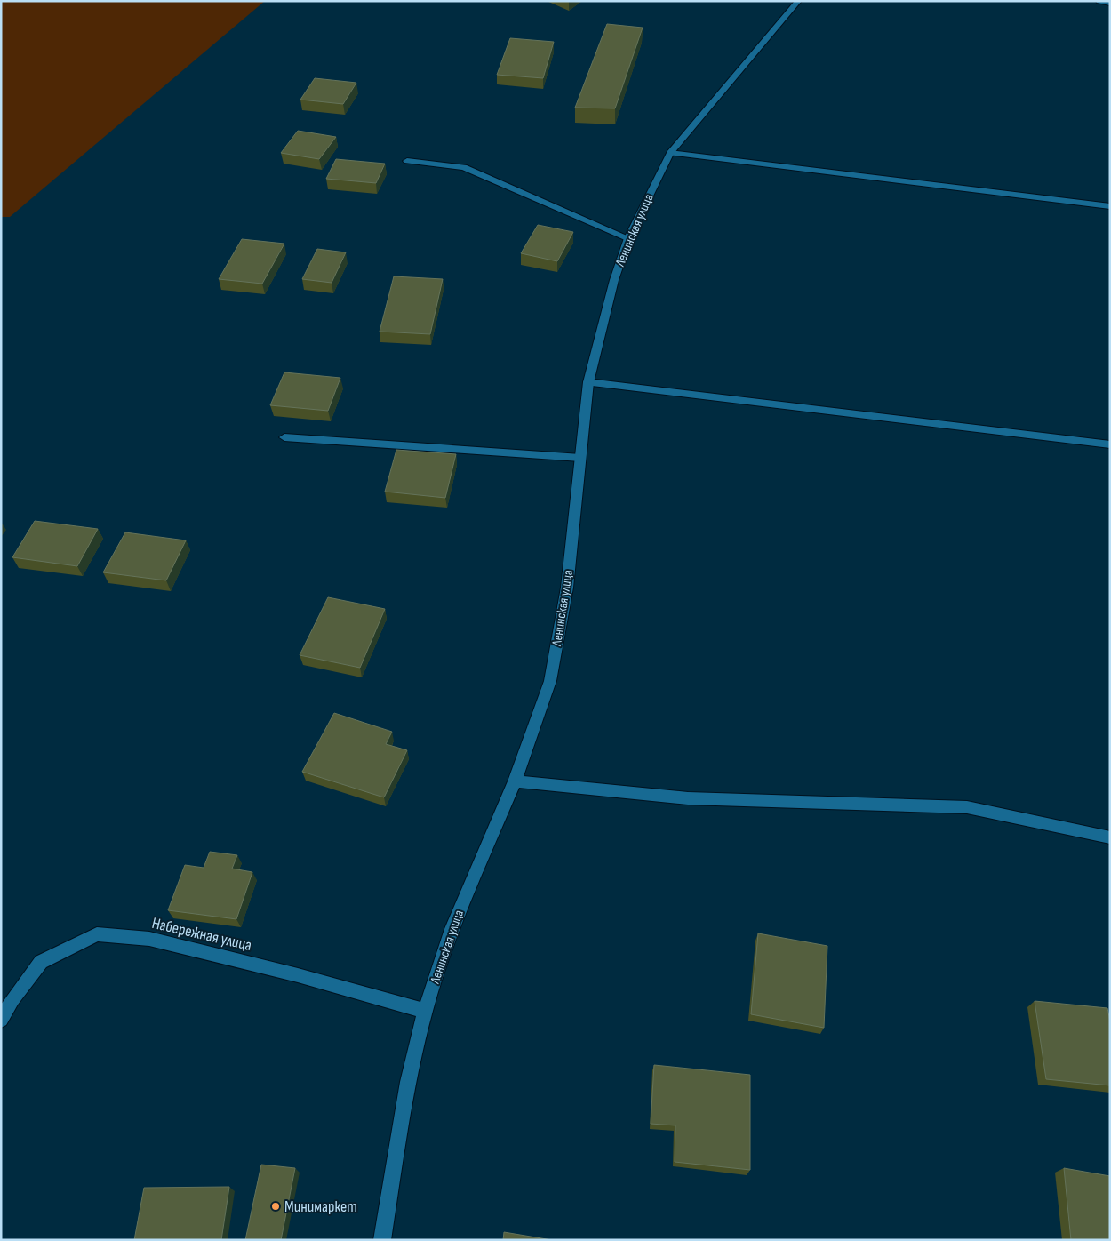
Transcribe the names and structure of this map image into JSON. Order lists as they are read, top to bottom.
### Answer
{
  "streets": {
    "street": ["Ленинская улица", "Набережная улица"]
  },
  "crossings": [
    ["Ленинская улица", "Набережная улица"]
  ],
  "places": ["Минимаркет"]
}
